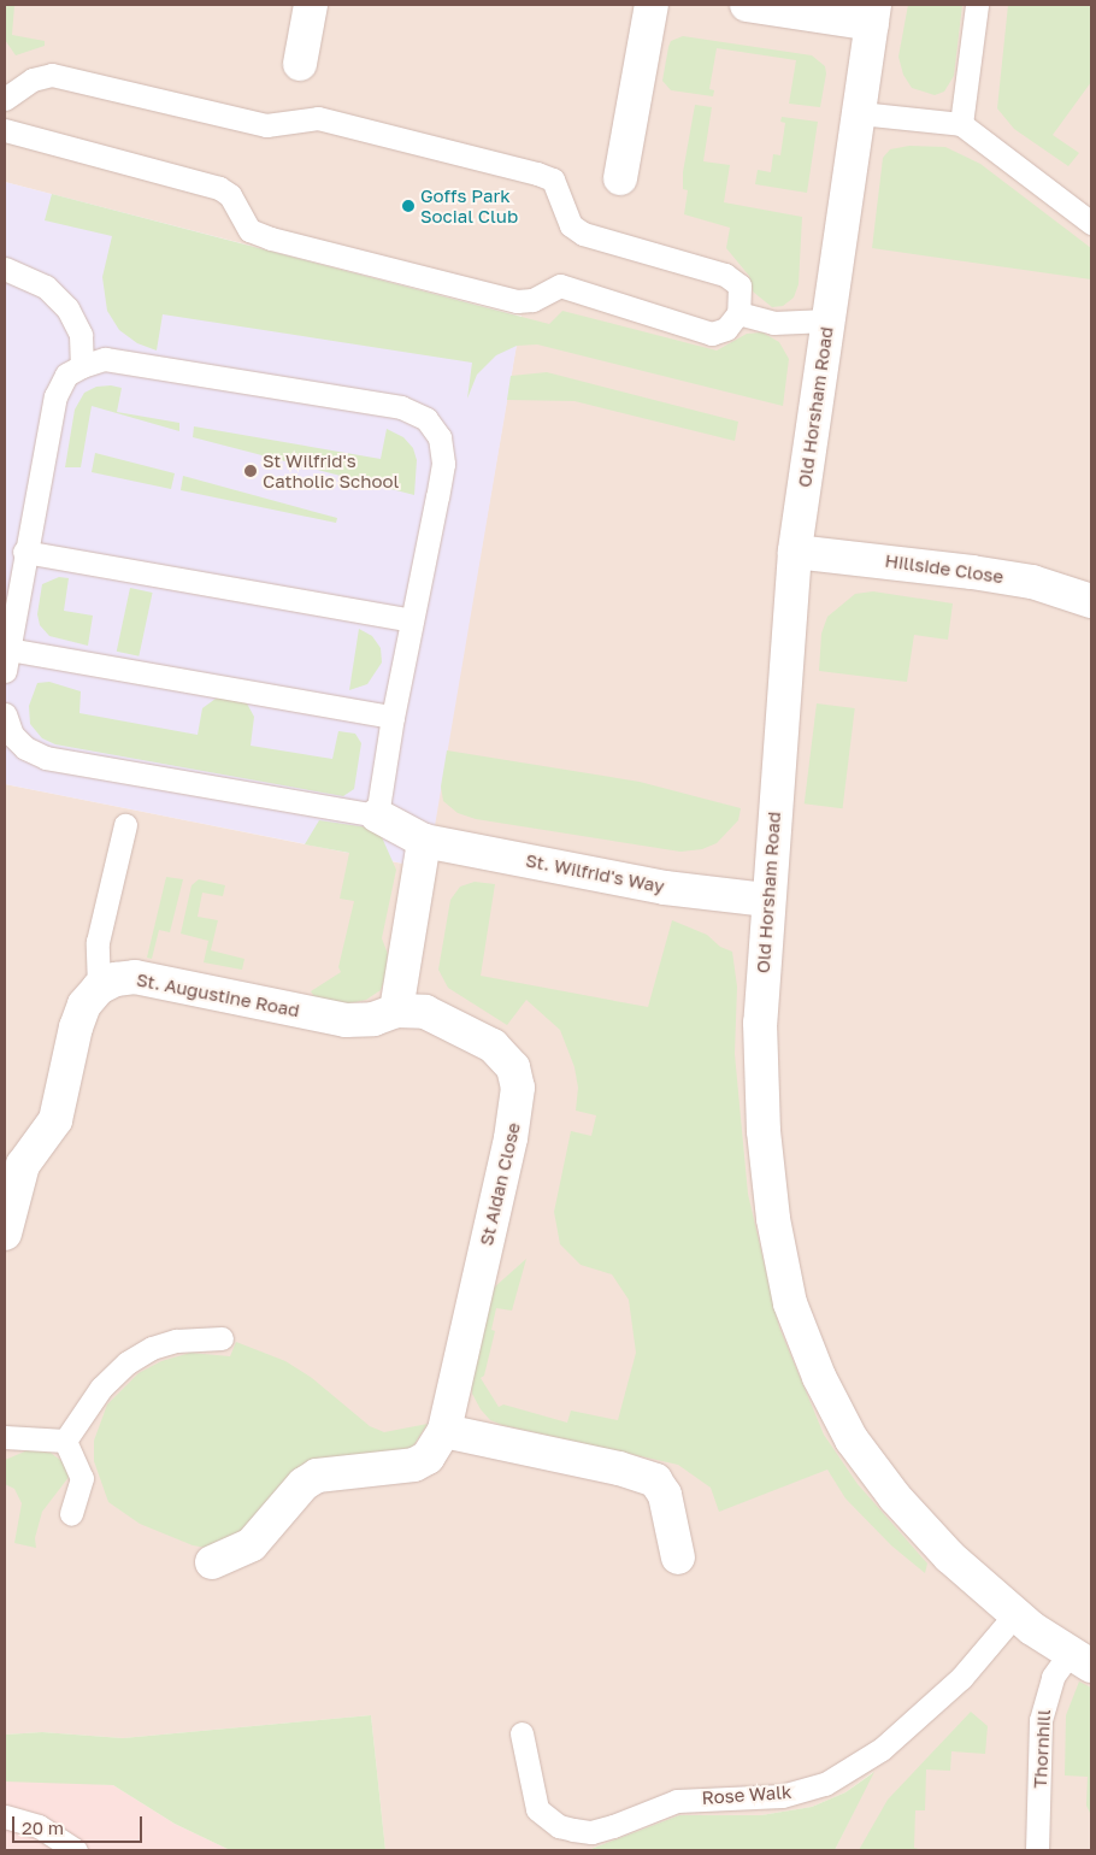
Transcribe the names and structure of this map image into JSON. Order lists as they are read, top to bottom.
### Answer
{
  "streets": {
    "street": [
      "Old Horsham Road",
      "Hillside Close",
      "St. Wilfrid's Way",
      "St. Augustine Road",
      "St Aidan Close"
    ],
    "lane": ["Thornhill", "Rose Walk"]
  },
  "crossings": [
    ["Old Horsham Road", "Hillside Close"],
    ["Old Horsham Road", "St. Wilfrid's Way"],
    ["Old Horsham Road", "Thornhill"],
    ["Old Horsham Road", "Rose Walk"],
    ["St. Augustine Road", "St Aidan Close"]
  ],
  "places": ["Goffs Park Social Club", "St Wilfrid's Catholic School"],
  "scale_bar": "20 m"
}
